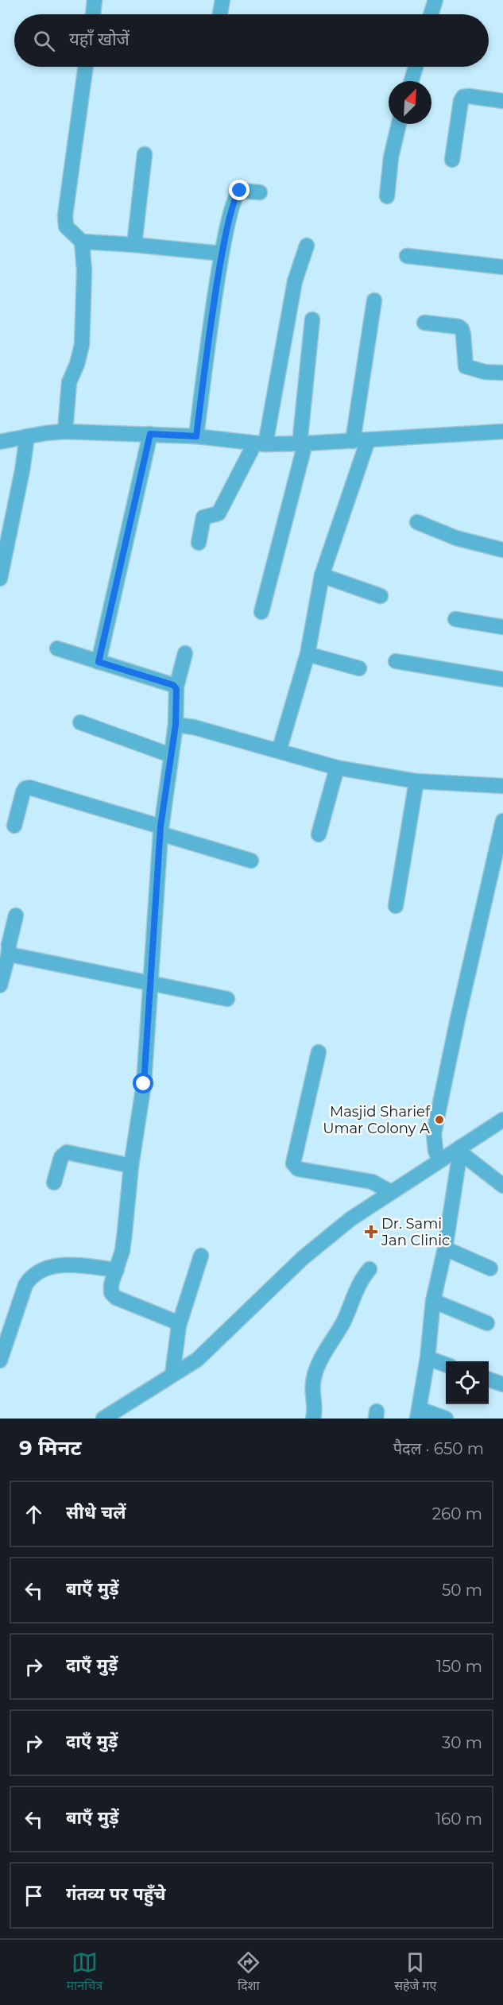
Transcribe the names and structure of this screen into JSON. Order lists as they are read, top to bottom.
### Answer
{
  "places": {
    "other": ["Masjid Sharief Umar Colony A"],
    "health": ["Dr. Sami Jan Clinic"]
  },
  "north": "top right",
  "page": {
    "search": "यहाँ खोजें",
    "heading": ["9 मिनट", "पैदल · 650 m"],
    "list": [
      ["सीधे चलें", "260 m"],
      ["बाएँ मुड़ें", "50 m"],
      ["दाएँ मुड़ें", "150 m"],
      ["दाएँ मुड़ें", "30 m"],
      ["बाएँ मुड़ें", "160 m"],
      "गंतव्य पर पहुँचे"
    ],
    "nav": ["मानचित्र", "दिशा", "सहेजे गए"]
  }
}
